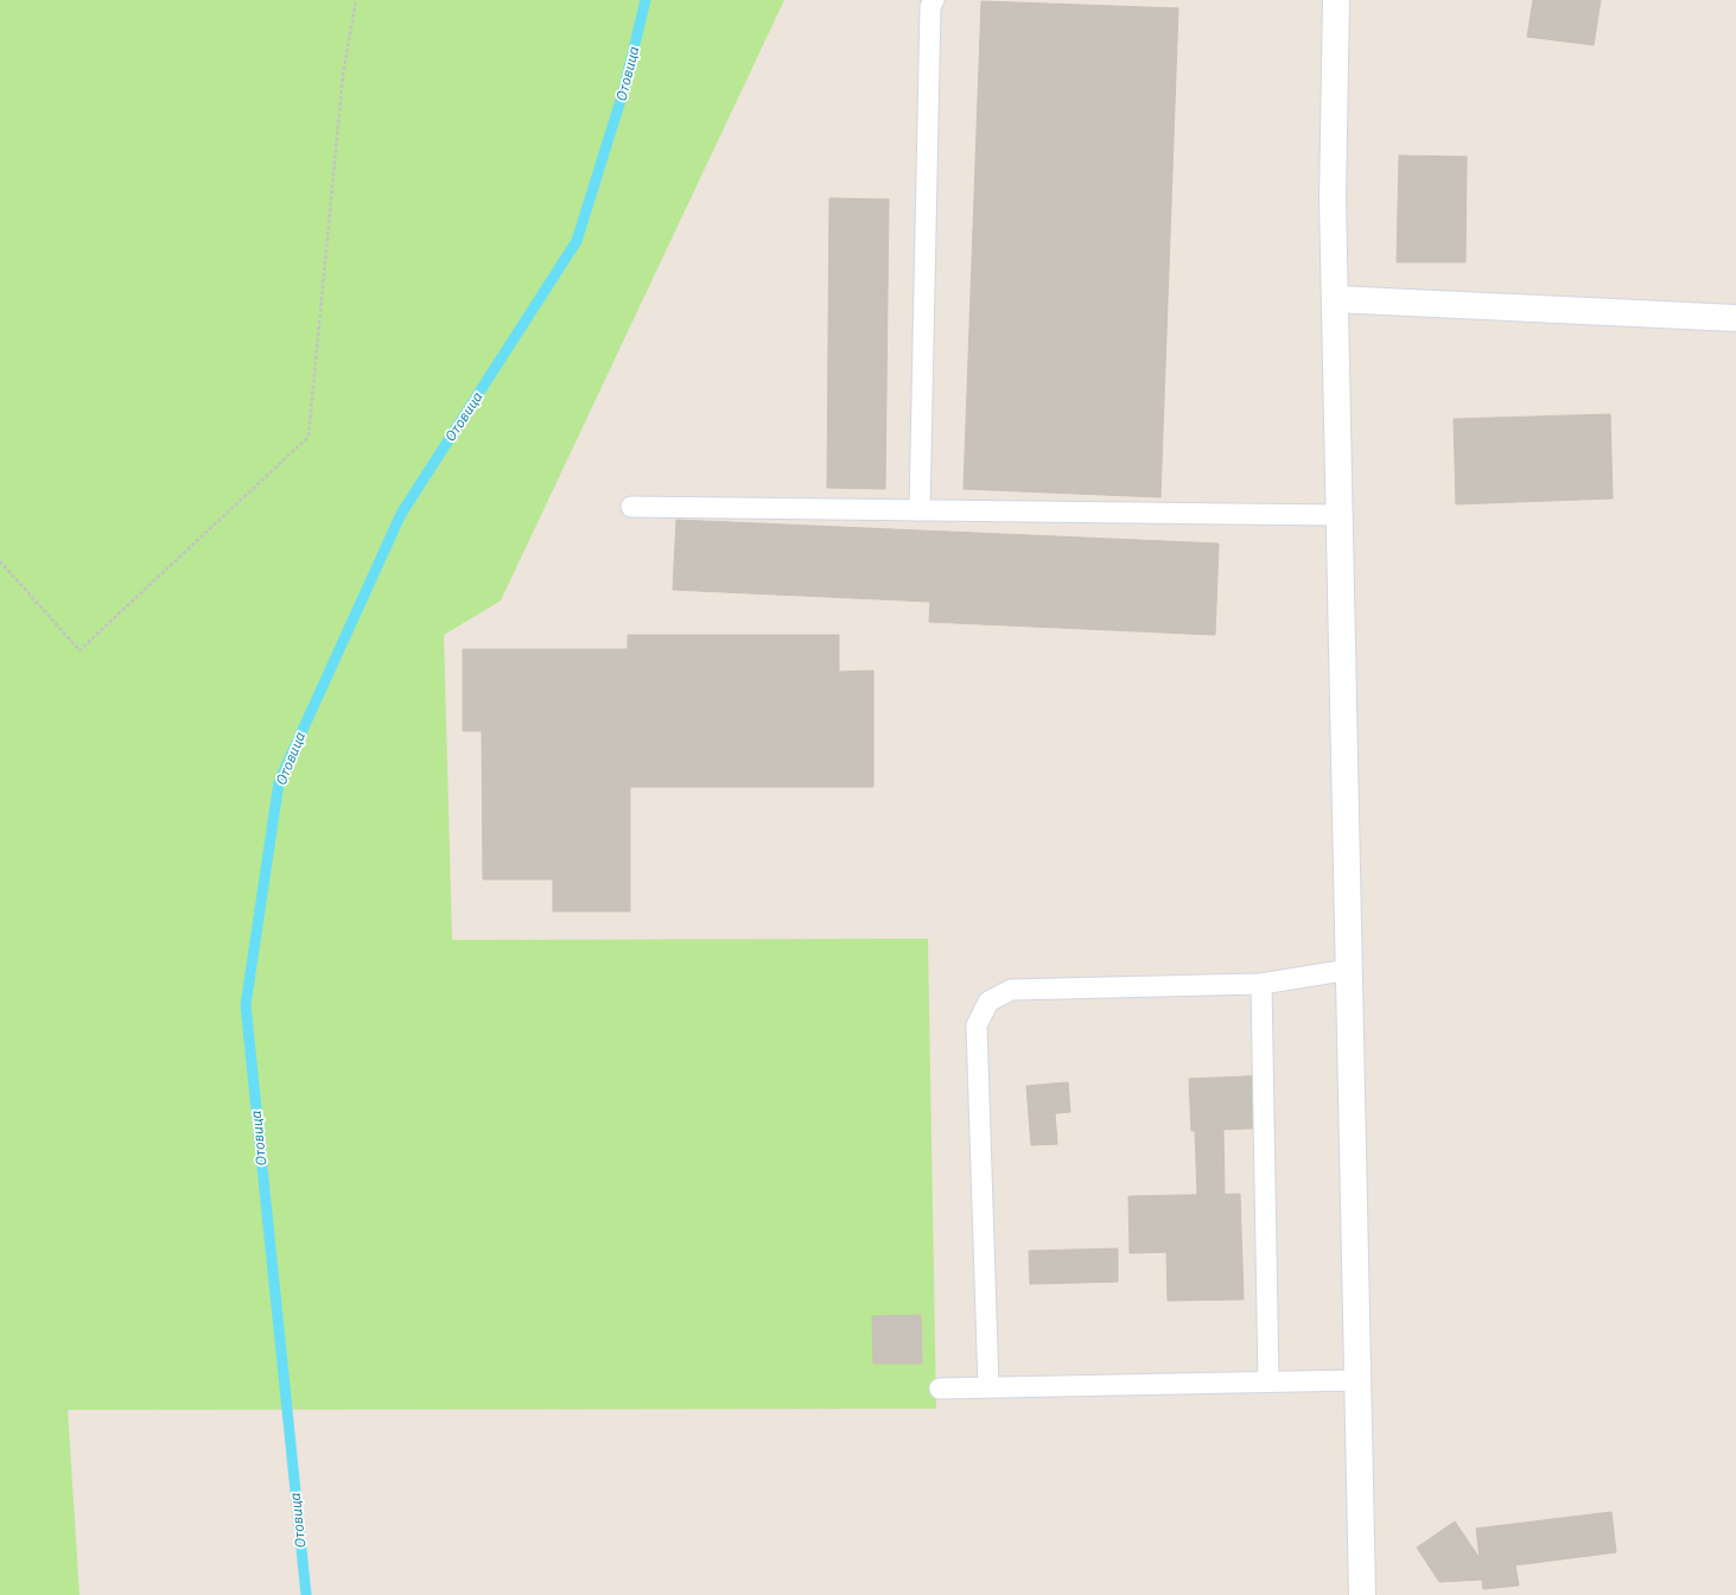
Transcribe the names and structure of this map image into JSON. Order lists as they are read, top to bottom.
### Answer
{
  "water": ["Отовица"]
}
